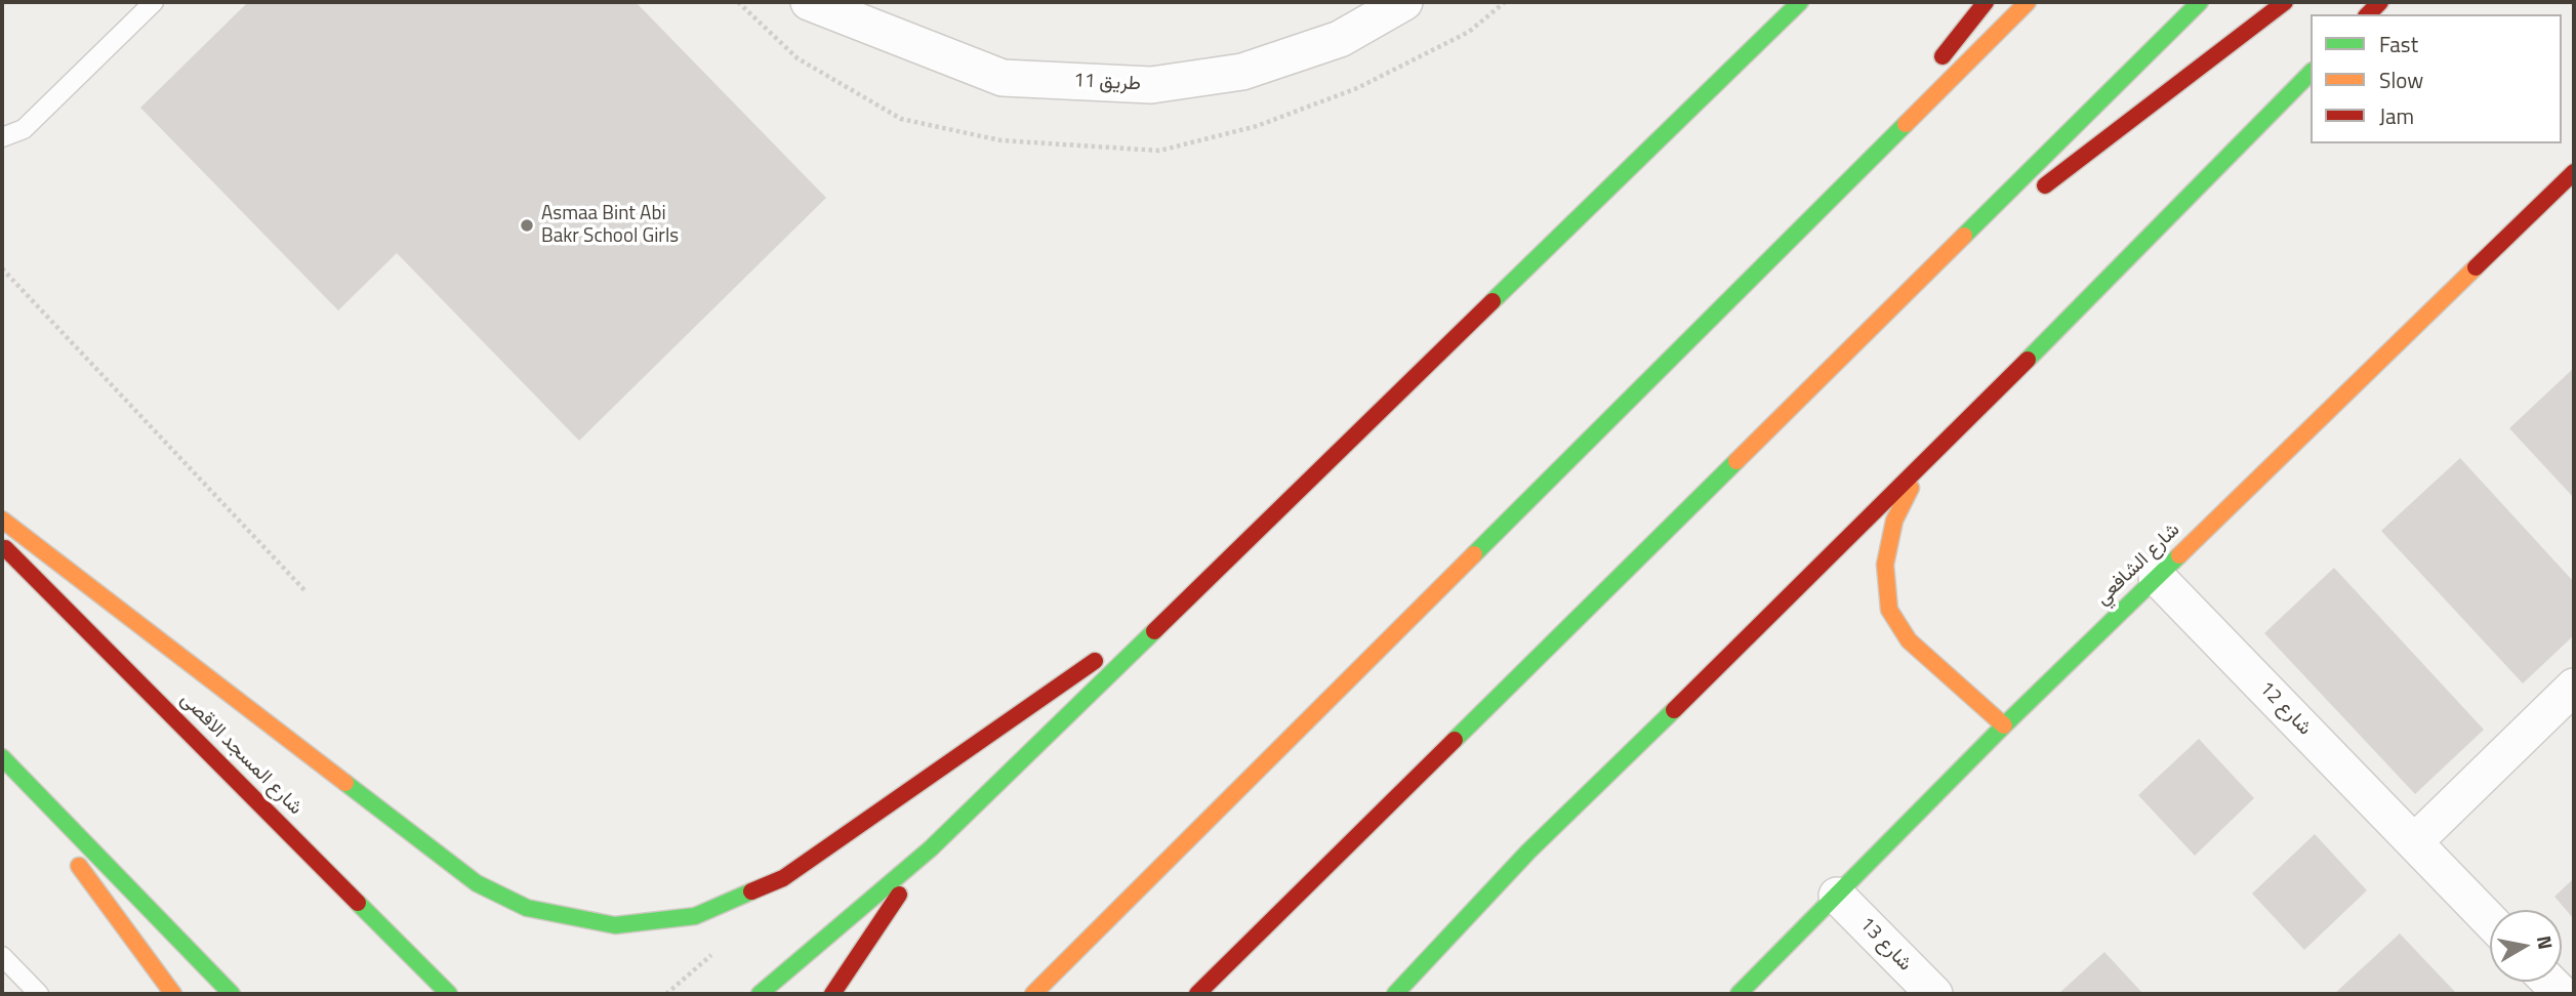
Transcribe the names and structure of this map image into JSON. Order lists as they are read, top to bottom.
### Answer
{
  "streets": {
    "main road": ["شارع الشافعي", "شارع المسجد الاقصى"],
    "street": ["طريق 11", "شارع 12", "شارع 13"]
  },
  "crossings": [
    ["شارع الشافعي", "شارع 12"],
    ["شارع الشافعي", "شارع 13"]
  ],
  "places": ["Asmaa Bint Abi Bakr School Girls"],
  "legend": ["Fast", "Slow", "Jam"],
  "north": "right"
}
